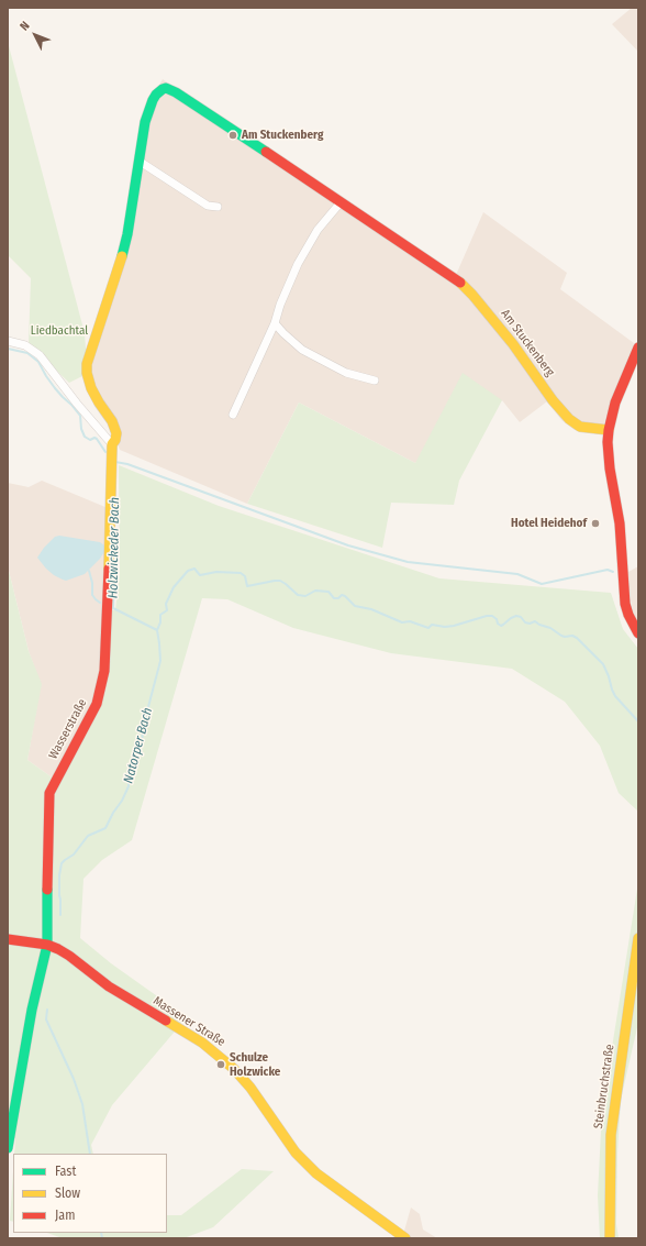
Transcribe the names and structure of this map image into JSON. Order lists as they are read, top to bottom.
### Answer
{
  "streets": {
    "street": [
      "Am Stuckenberg",
      "Wasserstraße",
      "Massener Straße",
      "Steinbruchstraße"
    ]
  },
  "crossings": [
    ["Am Stuckenberg", "Wasserstraße"],
    ["Wasserstraße", "Massener Straße"]
  ],
  "water": ["Holzwickeder Bach", "Natorper Bach"],
  "parks": ["Liedbachtal"],
  "places": ["Am Stuckenberg", "Hotel Heidehof", "Schulze Holzwicke"],
  "legend": ["Fast", "Slow", "Jam"],
  "north": "top left"
}
